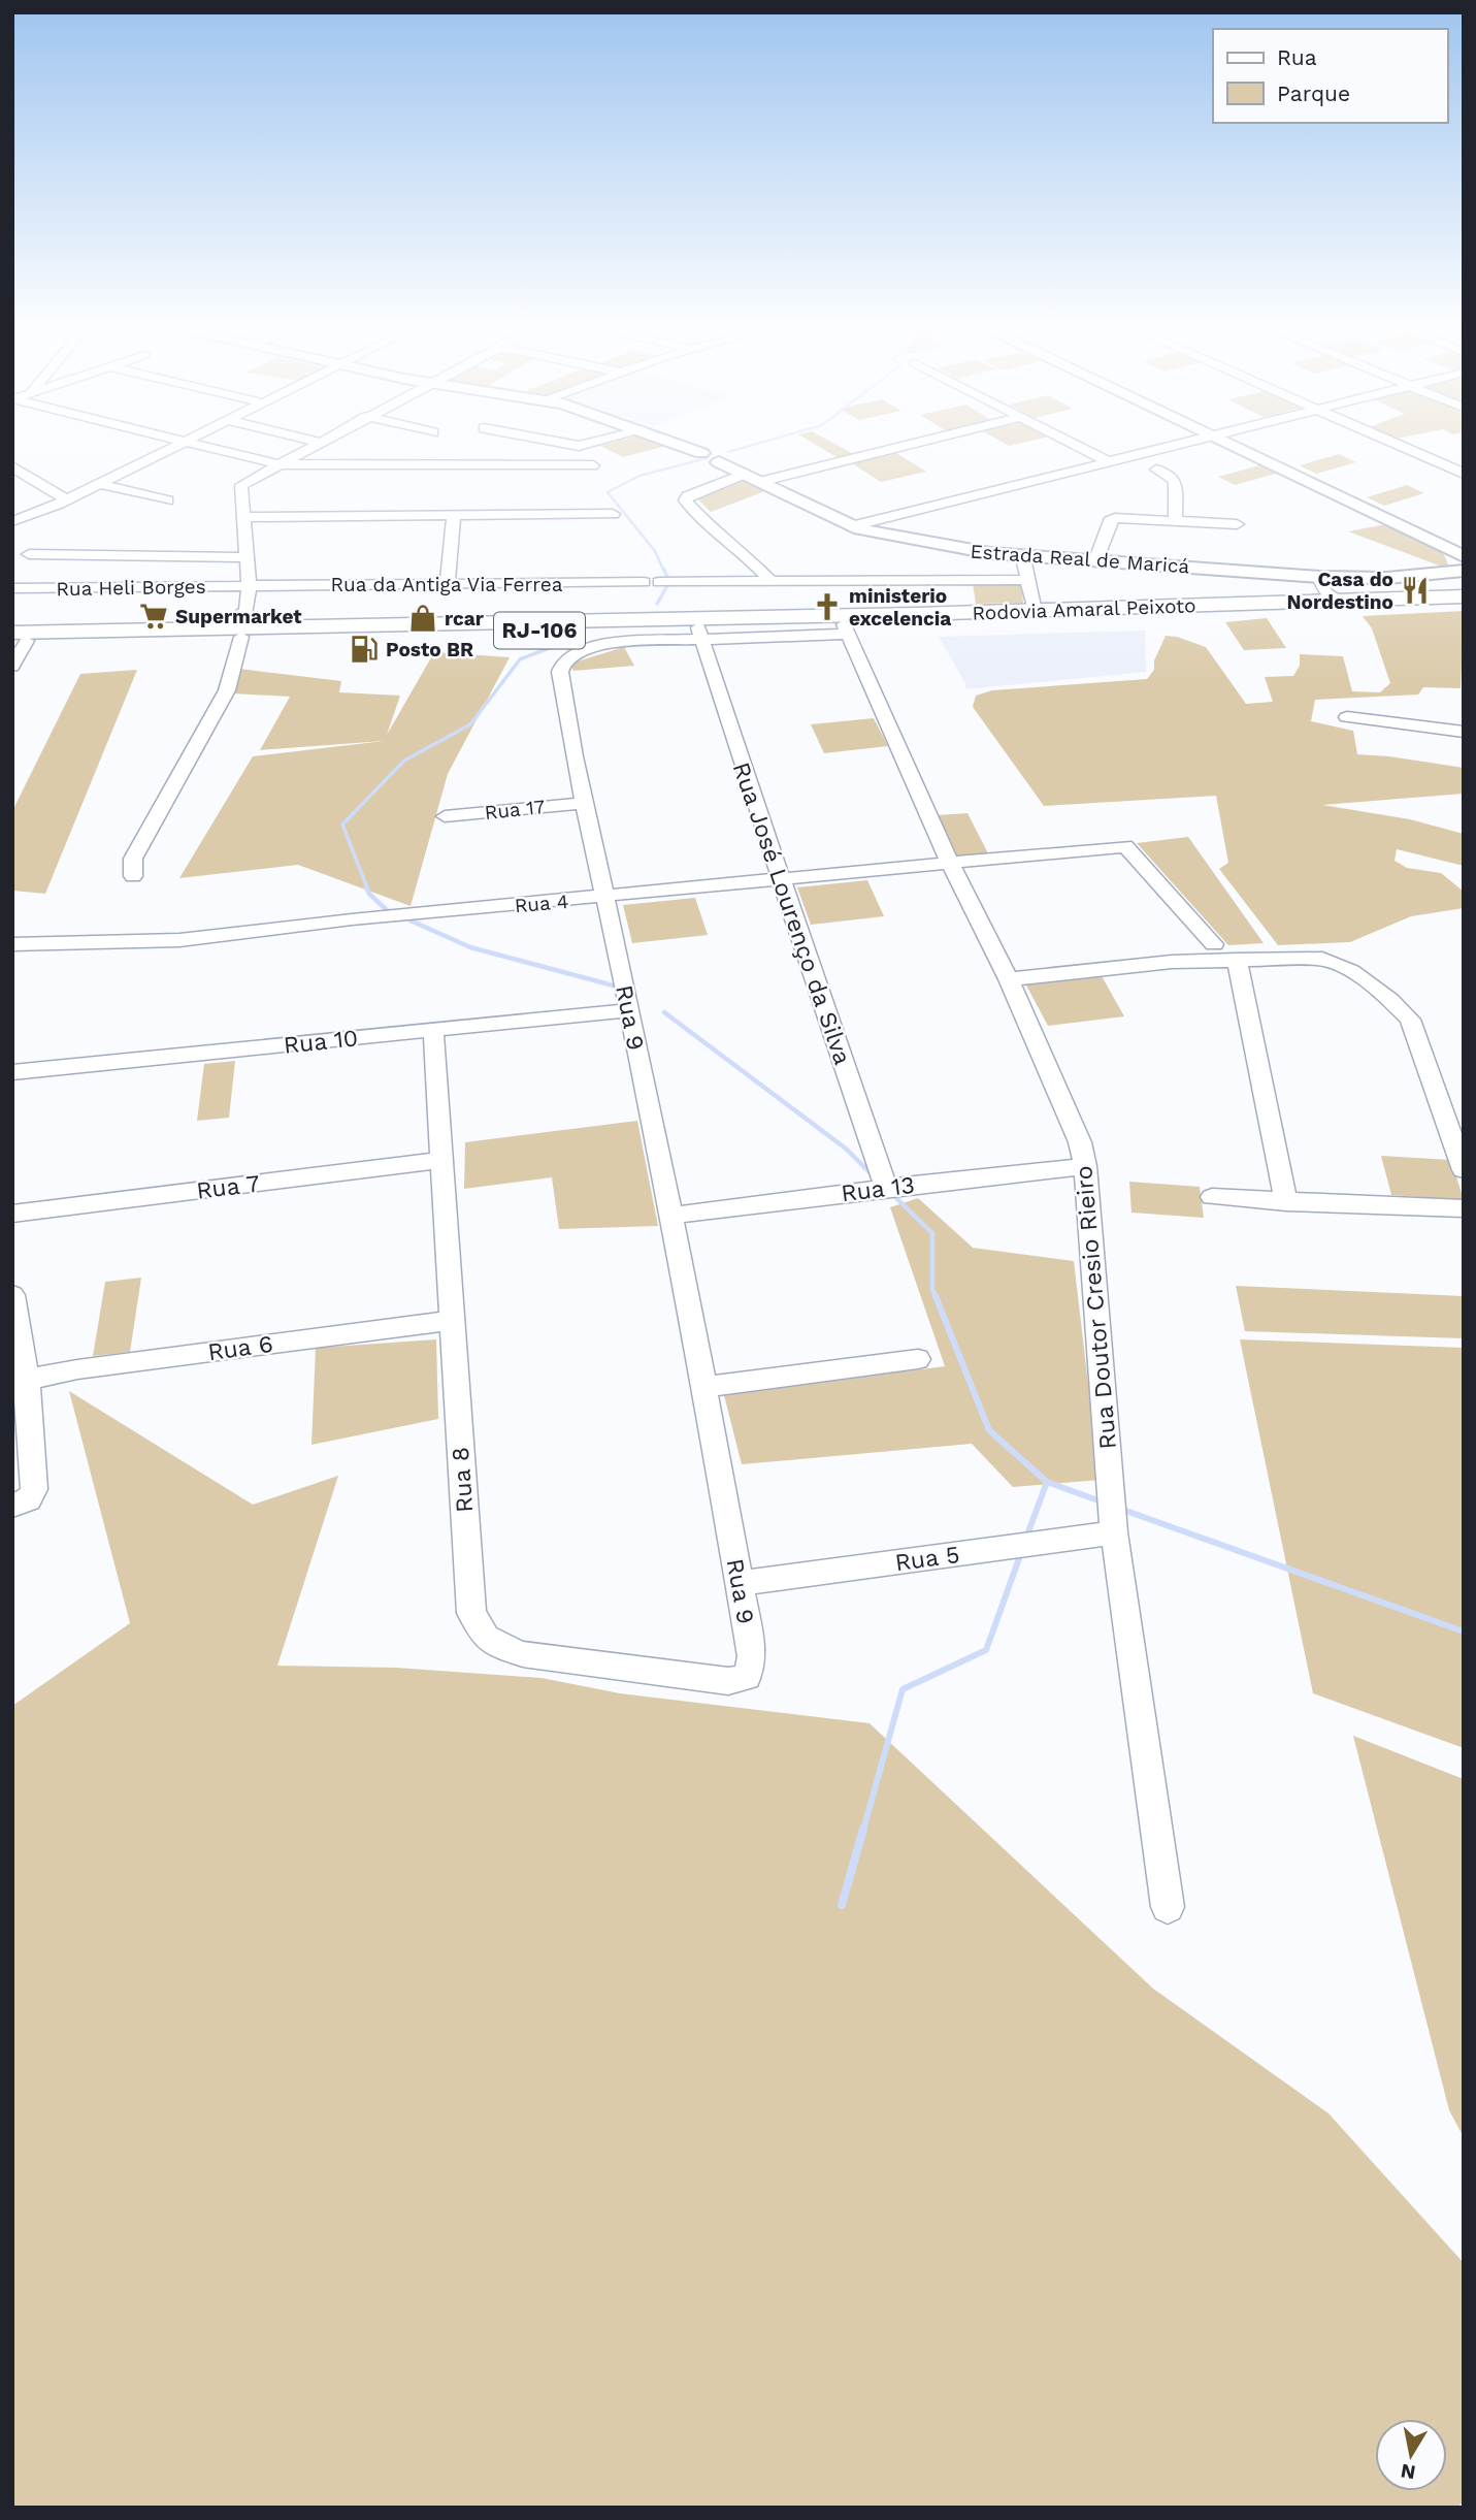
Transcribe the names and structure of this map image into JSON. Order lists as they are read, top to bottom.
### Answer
{
  "streets": {
    "highway": ["Rodovia Amaral Peixoto", "RJ-106"],
    "main road": ["Estrada Real de Maricá"],
    "street": [
      "Rua da Antiga Via Ferrea",
      "Rua Heli Borges",
      "Rua 17",
      "Rua 4",
      "Rua José Lourenço da Silva",
      "Rua 9",
      "Rua 10",
      "Rua 7",
      "Rua 13",
      "Rua Doutor Cresio Rieiro",
      "Rua 6",
      "Rua 8",
      "Rua 5"
    ]
  },
  "crossings": [
    ["Estrada Real de Maricá", "Rodovia Amaral Peixoto"],
    ["Rua da Antiga Via Ferrea", "Rua Heli Borges"],
    ["Rodovia Amaral Peixoto", "Rua José Lourenço da Silva"],
    ["Rodovia Amaral Peixoto", "Rua 9"],
    ["Rodovia Amaral Peixoto", "Rua Doutor Cresio Rieiro"],
    ["Rua 17", "Rua 9"],
    ["Rua 4", "Rua José Lourenço da Silva"],
    ["Rua 4", "Rua 9"],
    ["Rua 4", "Rua Doutor Cresio Rieiro"],
    ["Rua José Lourenço da Silva", "Rua 9"],
    ["Rua José Lourenço da Silva", "Rua 13"],
    ["Rua 9", "Rua 10"],
    ["Rua 9", "Rua 13"],
    ["Rua 9", "Rua 8"],
    ["Rua 9", "Rua 5"],
    ["Rua 10", "Rua 8"],
    ["Rua 7", "Rua 8"],
    ["Rua 13", "Rua Doutor Cresio Rieiro"],
    ["Rua Doutor Cresio Rieiro", "Rua 5"],
    ["Rua 6", "Rua 8"]
  ],
  "places": {
    "restaurant": ["Casa do Nordestino"],
    "church": ["ministerio excelencia"],
    "supermarket": ["Supermarket"],
    "shop": ["rcar"],
    "fuel station": ["Posto BR"]
  },
  "legend": ["Rua", "Parque"],
  "north": "bottom"
}
